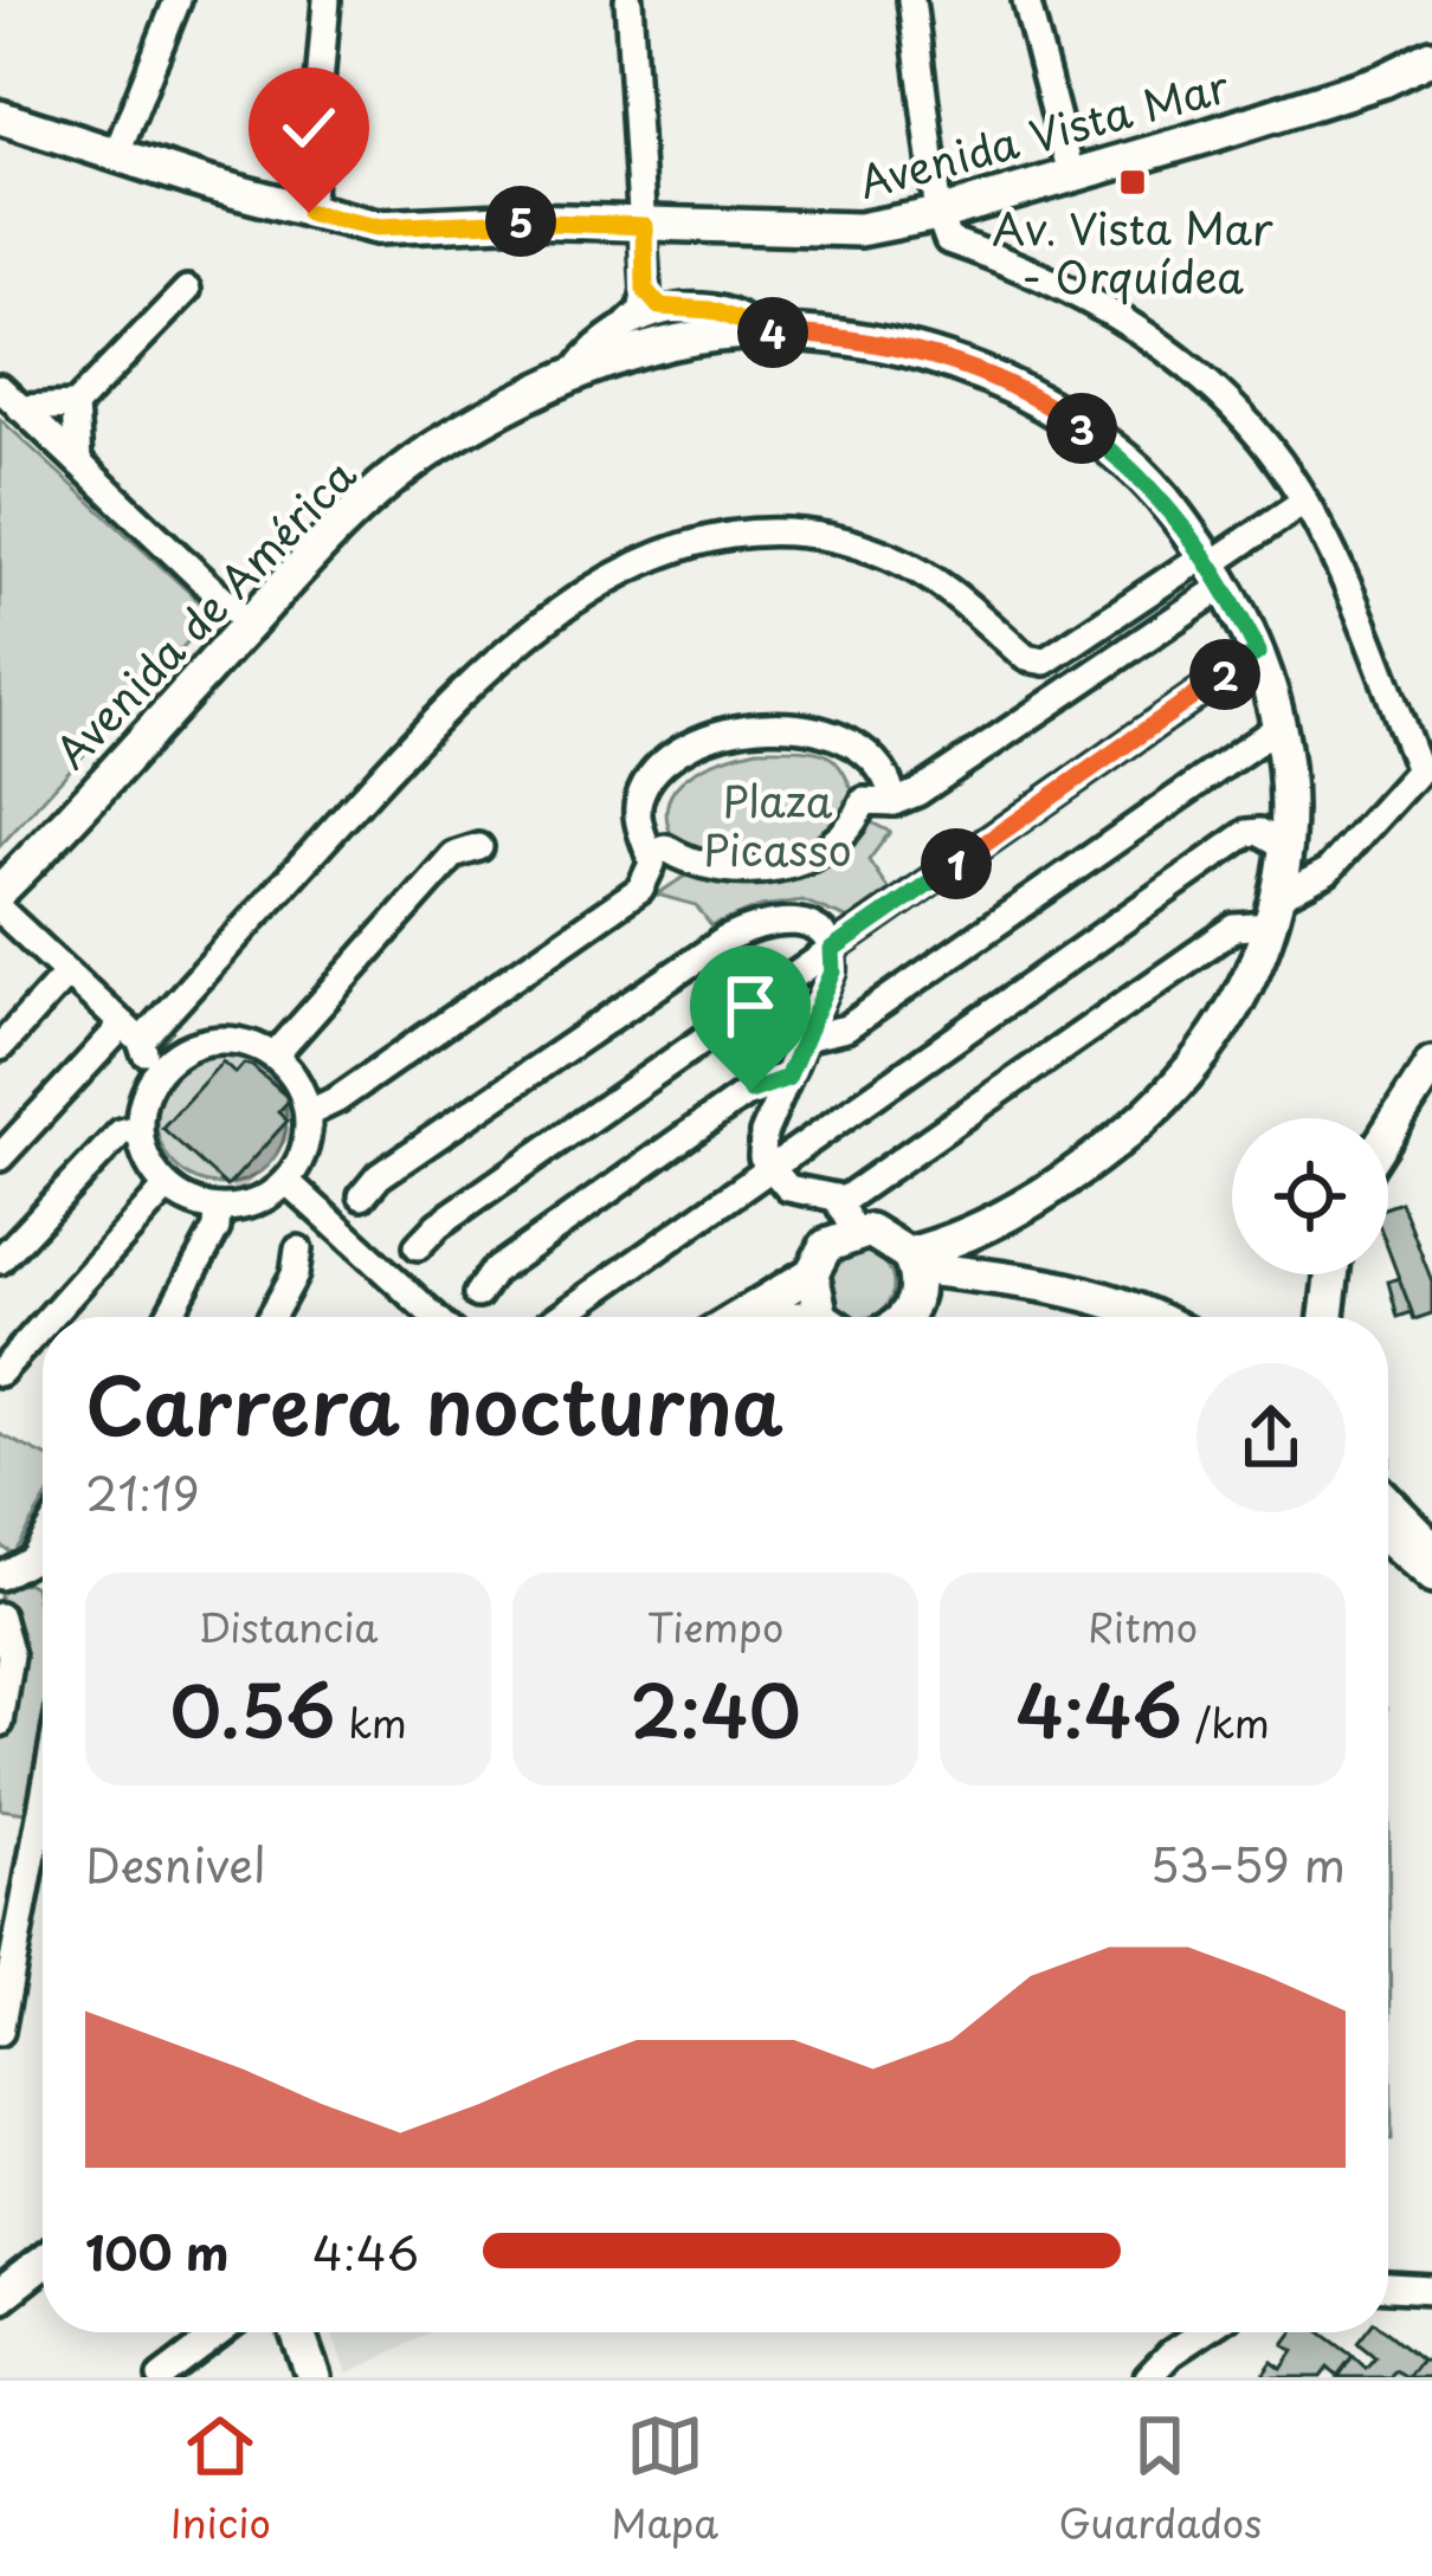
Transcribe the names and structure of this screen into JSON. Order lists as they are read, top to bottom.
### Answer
{
  "streets": {
    "street": ["Avenida Vista Mar", "Avenida de América"]
  },
  "parks": ["Plaza Picasso"],
  "places": {
    "transit": ["Av. Vista Mar - Orquídea"]
  },
  "page": {
    "pins": [
      "5",
      "4",
      "3",
      "2",
      "1"
    ],
    "heading": ["Carrera nocturna", "21:19"],
    "stats": [
      ["Distancia", "0.56 km"],
      ["Tiempo", "2:40"],
      ["Ritmo", "4:46 /km"]
    ],
    "chart": ["Desnivel", "53–59 m"],
    "list": [
      {
        "name": "100 m",
        "note": "4:46"
      }
    ],
    "tabs": ["Inicio", "Mapa", "Guardados"]
  }
}
